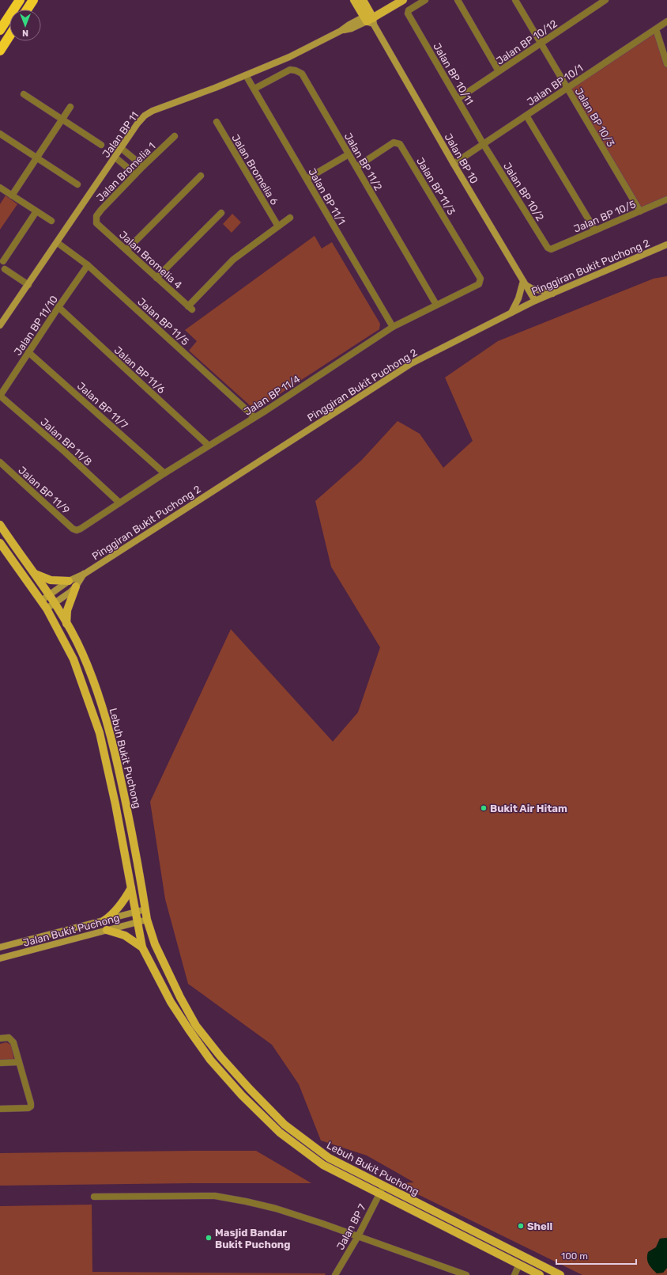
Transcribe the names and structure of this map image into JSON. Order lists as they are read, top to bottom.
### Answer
{
  "streets": {
    "main road": ["Lebuh Bukit Puchong"],
    "street": [
      "Jalan BP 10/12",
      "Jalan BP 10/11",
      "Jalan BP 10/1",
      "Jalan BP 10/3",
      "Jalan BP 11",
      "Jalan BP 10",
      "Jalan BP 11/2",
      "Jalan Bromelia 6",
      "Jalan Bromelia 1",
      "Jalan BP 11/3",
      "Jalan BP 10/2",
      "Jalan BP 11/1",
      "Jalan BP 10/5",
      "Jalan Bromelia 4",
      "Pinggiran Bukit Puchong 2",
      "Jalan BP 11/5",
      "Jalan BP 11/10",
      "Jalan BP 11/6",
      "Jalan BP 11/4",
      "Jalan BP 11/7",
      "Jalan BP 11/8",
      "Jalan BP 11/9",
      "Jalan Bukit Puchong",
      "Jalan BP 7"
    ]
  },
  "crossings": [
    ["Jalan BP 10/12", "Jalan BP 10/11"],
    ["Jalan BP 10/12", "Jalan BP 10/3"],
    ["Jalan BP 10/11", "Jalan BP 10/1"],
    ["Jalan BP 10/11", "Jalan BP 10/2"],
    ["Jalan BP 10/1", "Jalan BP 10/3"],
    ["Jalan BP 10/1", "Jalan BP 10"],
    ["Jalan BP 10/1", "Jalan BP 10/2"],
    ["Jalan BP 10/3", "Jalan BP 10/5"],
    ["Jalan BP 11", "Jalan BP 10"],
    ["Jalan BP 11", "Jalan BP 11/1"],
    ["Jalan BP 11", "Jalan BP 11/5"],
    ["Jalan BP 10", "Pinggiran Bukit Puchong 2"],
    ["Jalan BP 11/2", "Jalan BP 11/3"],
    ["Jalan BP 11/2", "Jalan BP 11/1"],
    ["Jalan BP 11/2", "Jalan BP 11/4"],
    ["Jalan Bromelia 6", "Jalan Bromelia 4"],
    ["Jalan Bromelia 1", "Jalan Bromelia 4"],
    ["Jalan BP 11/3", "Jalan BP 11/4"],
    ["Jalan BP 10/2", "Jalan BP 10/5"],
    ["Jalan BP 11/1", "Jalan BP 11/4"],
    ["Pinggiran Bukit Puchong 2", "Lebuh Bukit Puchong"],
    ["Jalan BP 11/5", "Jalan BP 11/10"],
    ["Jalan BP 11/5", "Jalan BP 11/4"],
    ["Jalan BP 11/10", "Jalan BP 11/6"],
    ["Jalan BP 11/10", "Jalan BP 11/7"],
    ["Jalan BP 11/10", "Jalan BP 11/8"],
    ["Jalan BP 11/6", "Jalan BP 11/4"],
    ["Jalan BP 11/4", "Jalan BP 11/7"],
    ["Jalan BP 11/4", "Jalan BP 11/8"],
    ["Jalan BP 11/4", "Jalan BP 11/9"],
    ["Lebuh Bukit Puchong", "Jalan Bukit Puchong"],
    ["Lebuh Bukit Puchong", "Jalan BP 7"]
  ],
  "places": ["Bukit Air Hitam", "Shell", "Masjid Bandar Bukit Puchong"],
  "scale_bar": "100 m",
  "north": "bottom"
}
